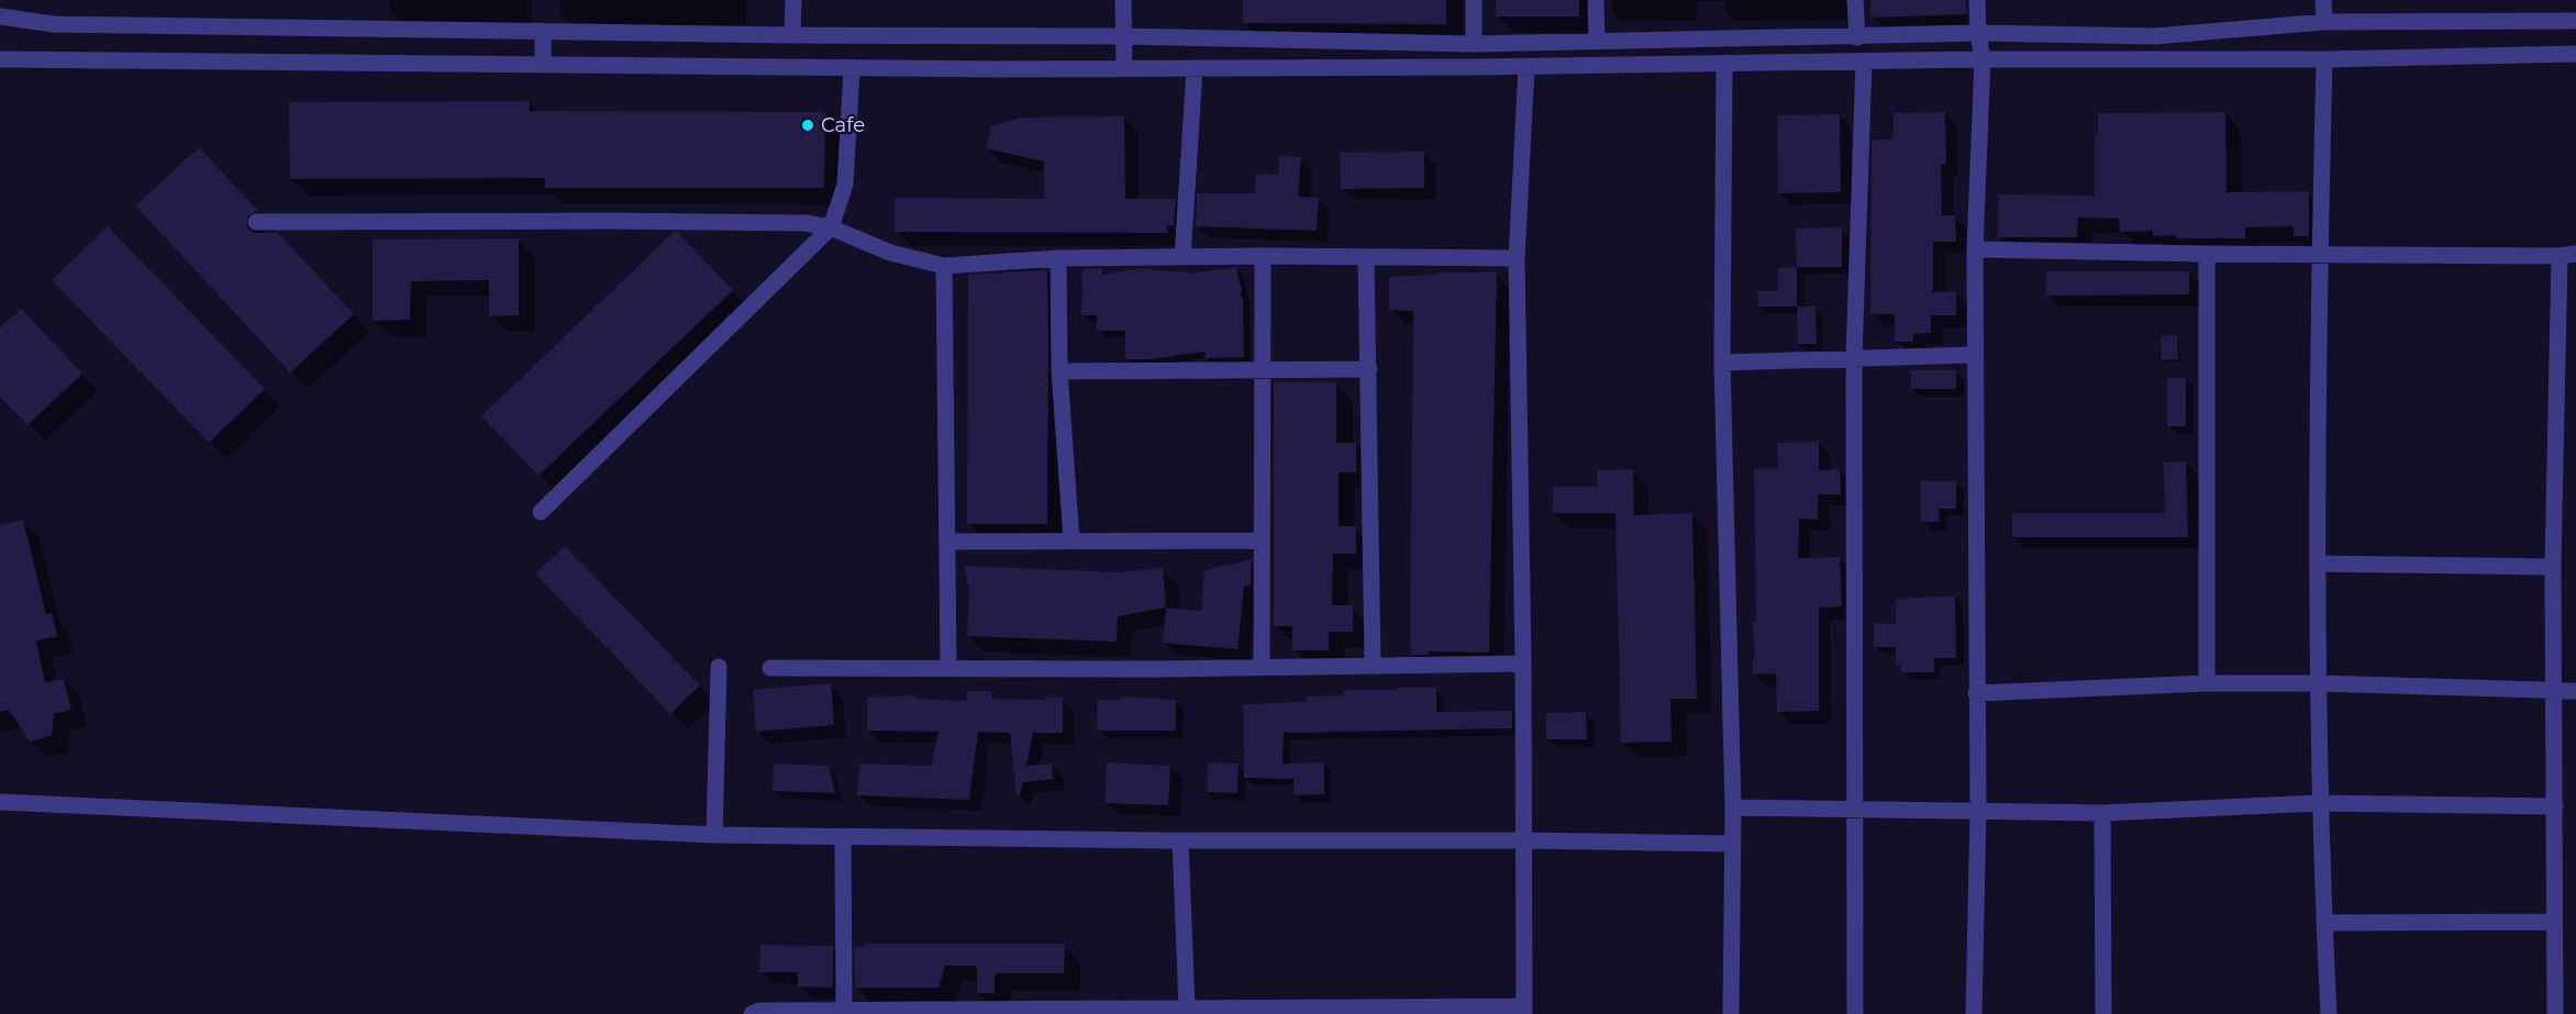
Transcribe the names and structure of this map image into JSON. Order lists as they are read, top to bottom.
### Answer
{
  "places": ["Cafe"]
}
